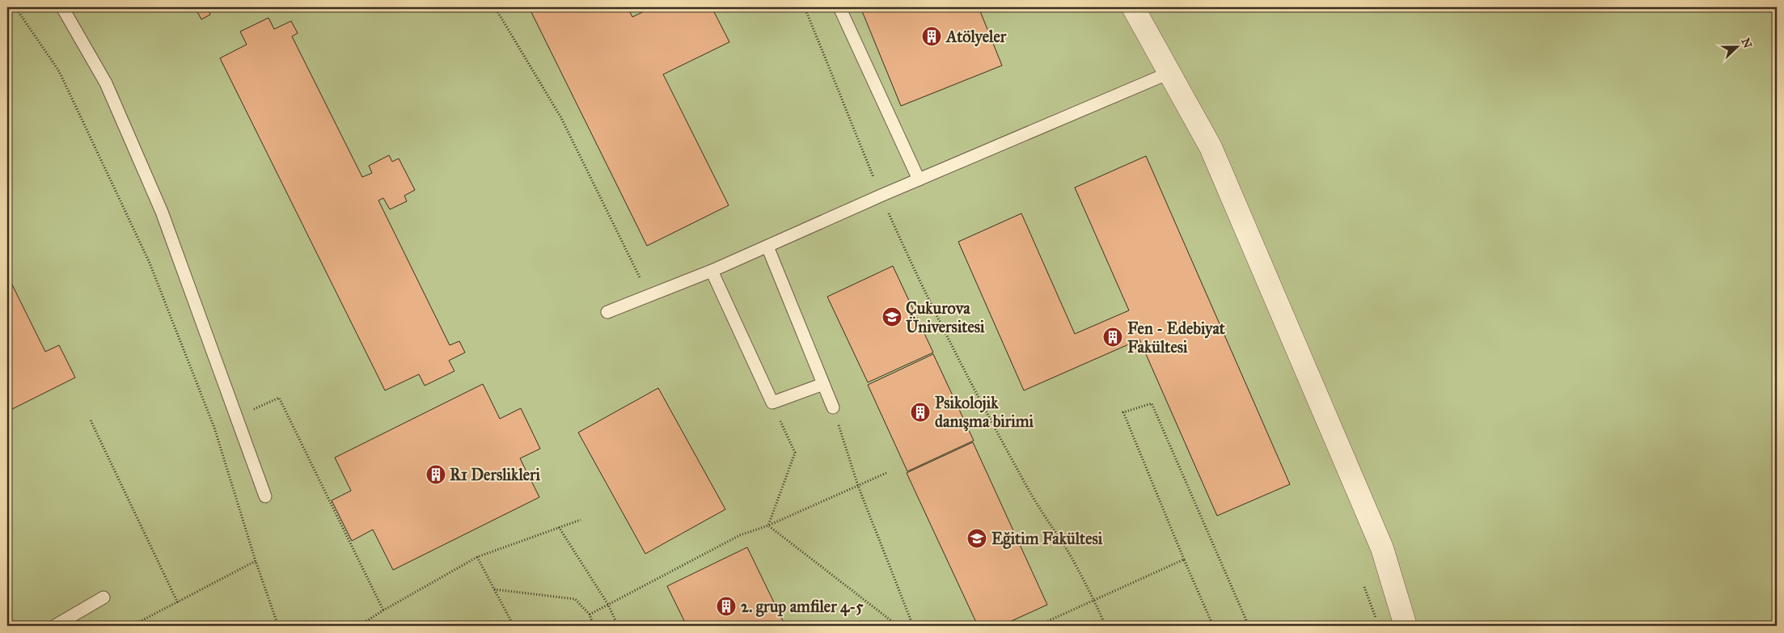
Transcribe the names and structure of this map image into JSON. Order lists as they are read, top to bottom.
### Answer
{
  "places": {
    "building": [
      "Atölyeler",
      "Fen - Edebiyat Fakültesi",
      "Psikolojik danışma birimi",
      "R1 Derslikleri",
      "2. grup amfiler 4-5"
    ],
    "school or university": ["Çukurova Üniversitesi", "Eğitim Fakültesi"]
  },
  "north": "right"
}
